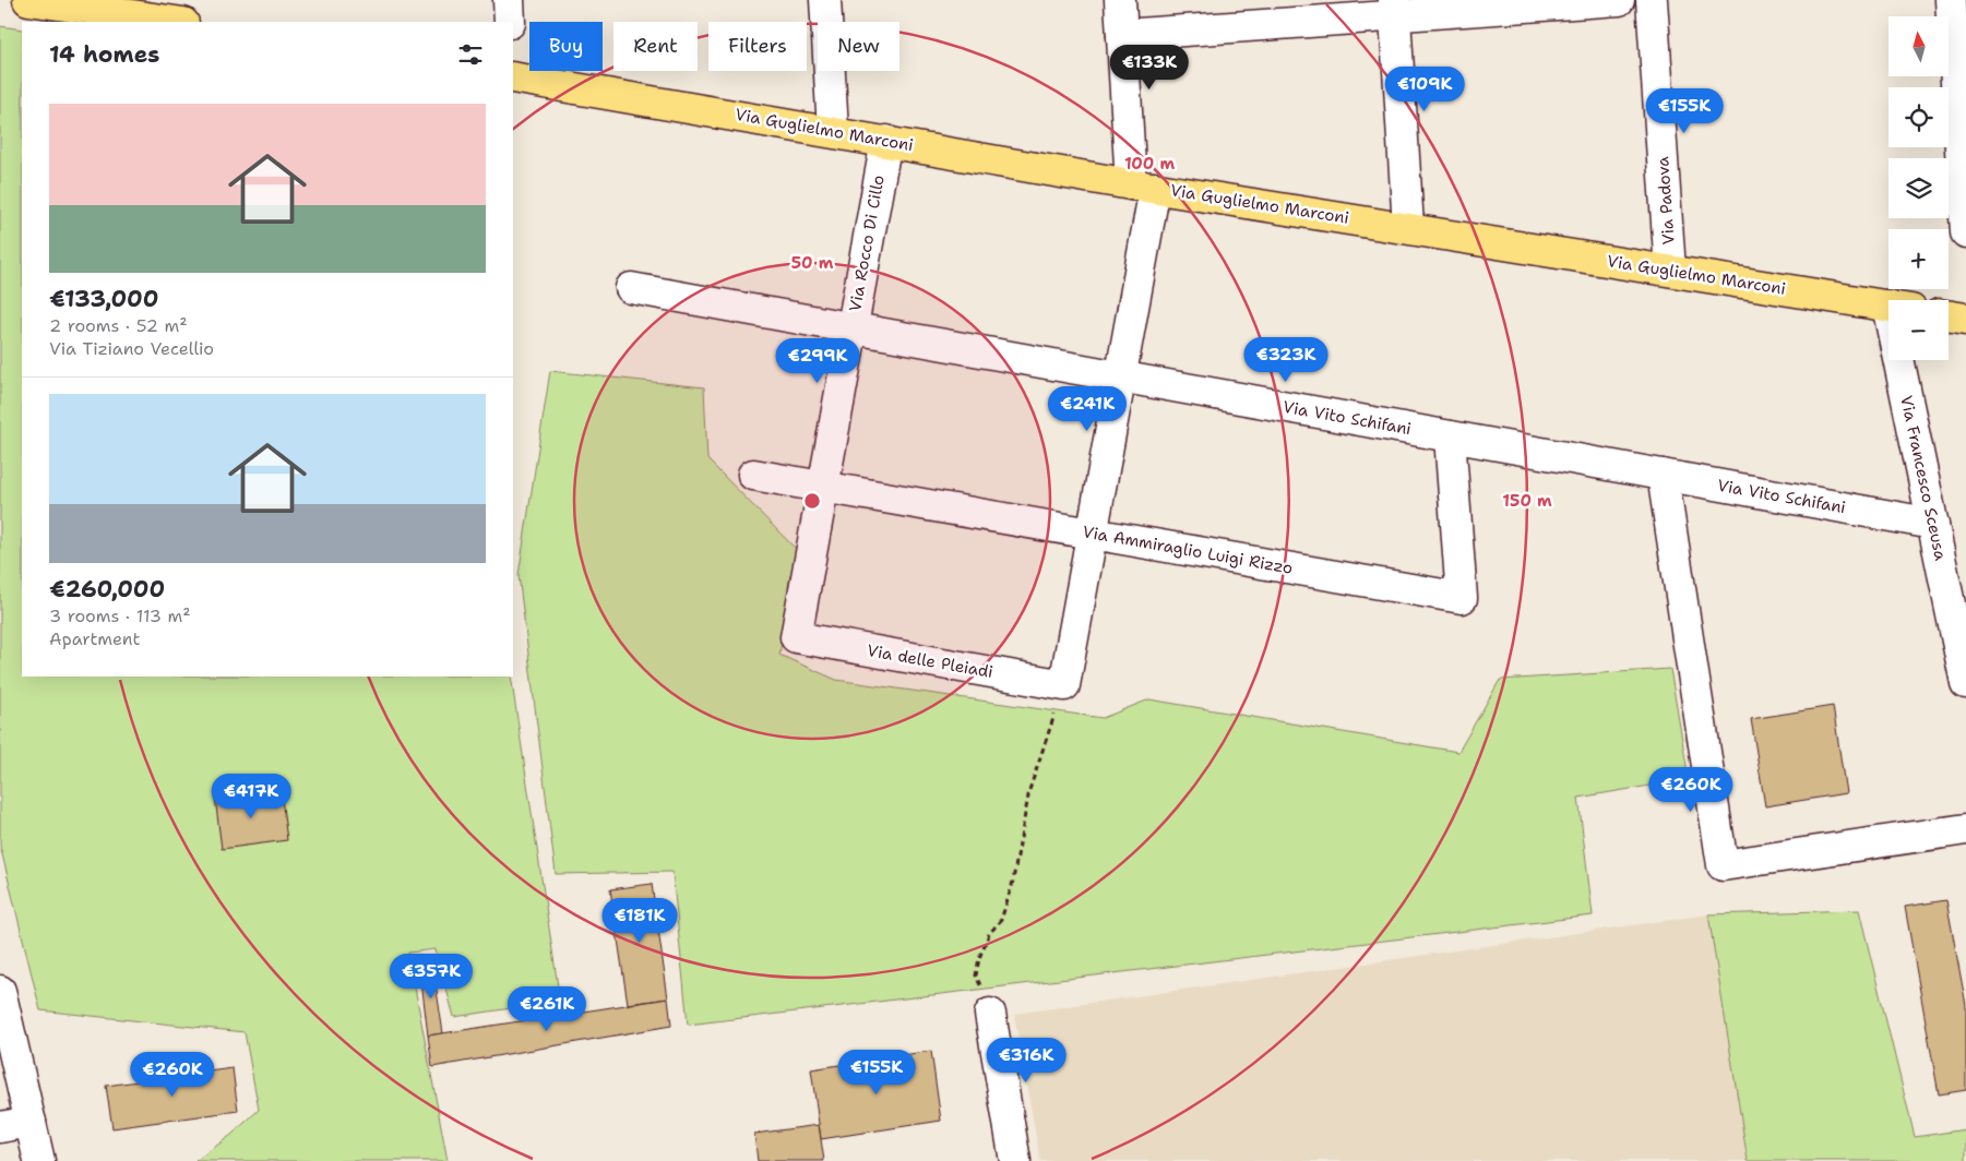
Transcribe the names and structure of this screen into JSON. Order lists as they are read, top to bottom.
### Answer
{
  "streets": {
    "main road": ["Via Guglielmo Marconi"],
    "street": [
      "Via Padova",
      "Via Rocco Di Cillo",
      "Via Vito Schifani",
      "Via Francesco Sceusa",
      "Via Ammiraglio Luigi Rizzo",
      "Via delle Pleiadi"
    ]
  },
  "crossings": [
    ["Via Guglielmo Marconi", "Via Padova"],
    ["Via Guglielmo Marconi", "Via Rocco Di Cillo"],
    ["Via Rocco Di Cillo", "Via Vito Schifani"],
    ["Via Rocco Di Cillo", "Via Ammiraglio Luigi Rizzo"],
    ["Via Rocco Di Cillo", "Via delle Pleiadi"],
    ["Via Vito Schifani", "Via Francesco Sceusa"],
    ["Via Vito Schifani", "Via Ammiraglio Luigi Rizzo"]
  ],
  "north": "top",
  "page": {
    "map_buttons": ["+", "−"],
    "chip": [
      "Buy",
      "Rent",
      "Filters",
      "New"
    ],
    "heading": "14 homes",
    "price": [
      "€133K",
      "€109K",
      "€155K",
      "€323K",
      "€299K",
      "€241K",
      "€260K",
      "€417K",
      "€181K",
      "€357K",
      "€261K",
      "€316K",
      "€155K",
      "€260K"
    ],
    "list": [
      {
        "name": "€133,000",
        "note": "2 rooms · 52 m² · Via Tiziano Vecellio"
      },
      {
        "name": "€260,000",
        "note": "3 rooms · 113 m² · Apartment"
      }
    ]
  },
  "rings": ["100 m", "50 m", "150 m"]
}
